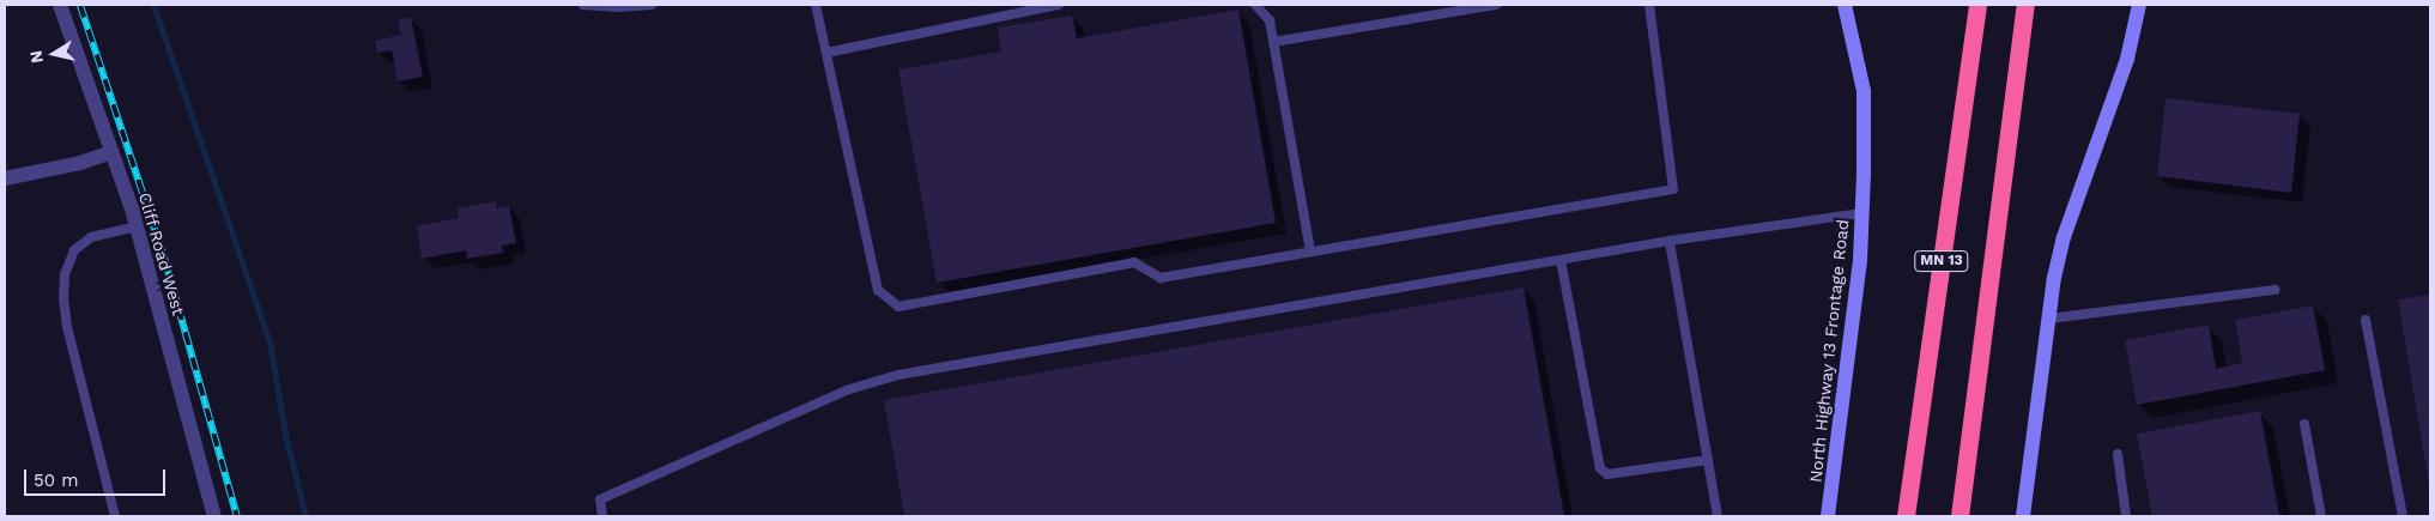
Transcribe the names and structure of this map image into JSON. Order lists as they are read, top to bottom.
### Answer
{
  "streets": {
    "highway": ["MN 13"],
    "street": ["Cliff Road West", "North Highway 13 Frontage Road"]
  },
  "scale_bar": "50 m",
  "north": "left"
}
